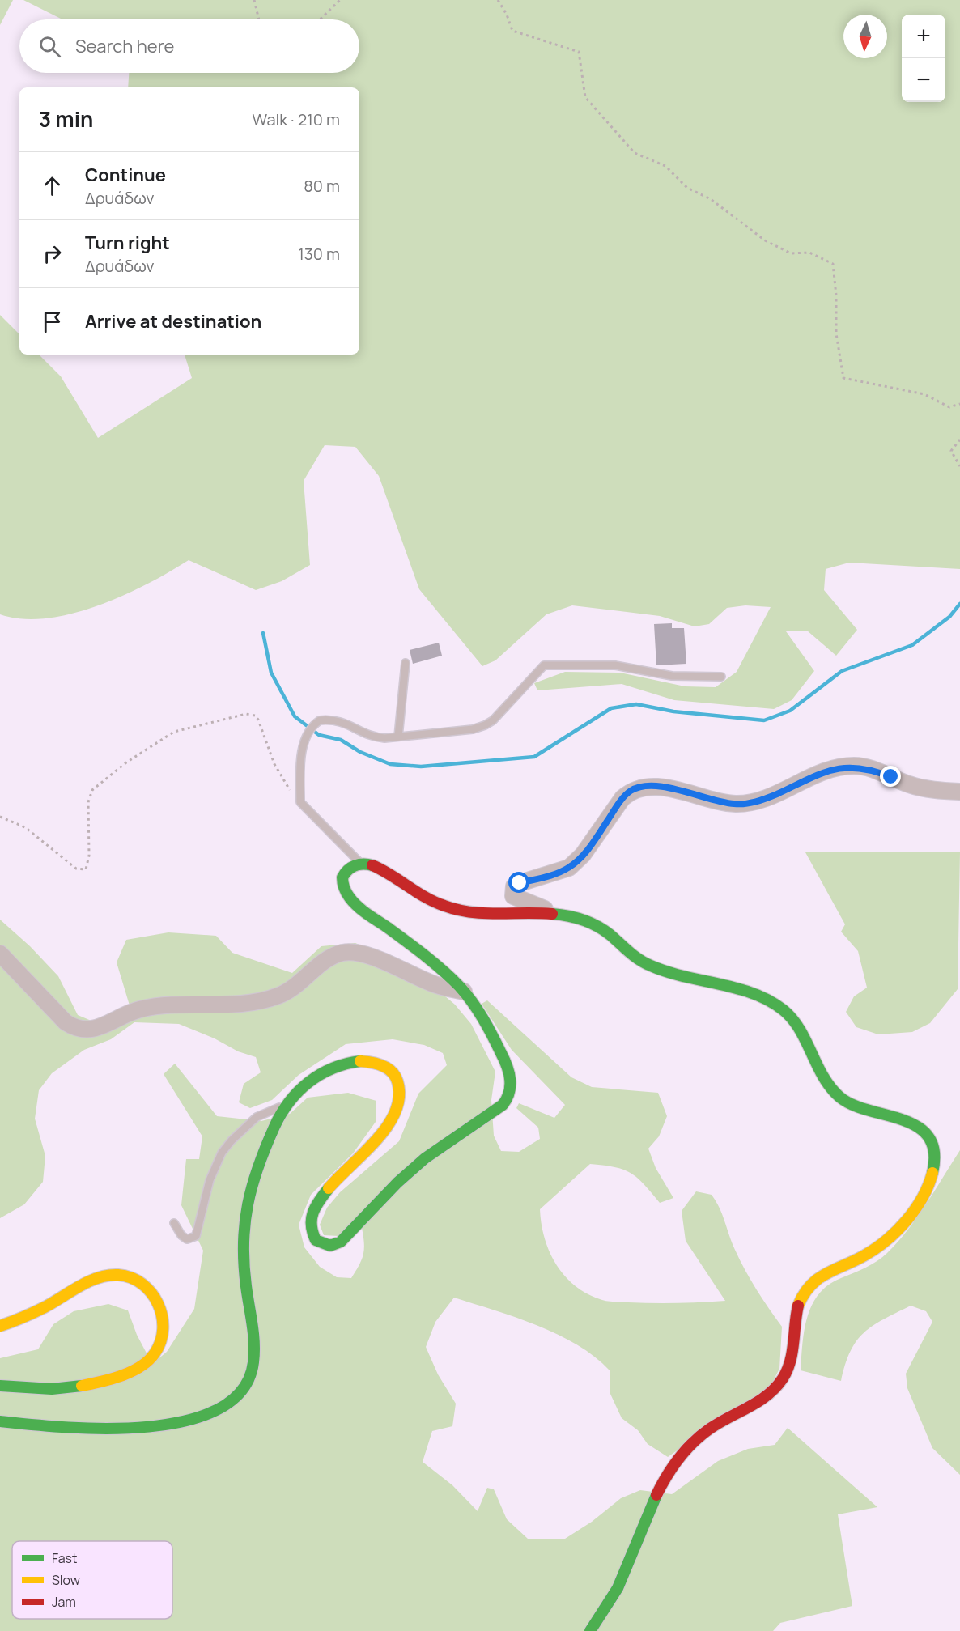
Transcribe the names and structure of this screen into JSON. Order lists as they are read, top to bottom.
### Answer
{
  "legend": ["Fast", "Slow", "Jam"],
  "north": "bottom",
  "page": {
    "map_buttons": ["+", "−"],
    "search": "Search here",
    "heading": ["3 min", "Walk · 210 m"],
    "list": [
      ["Continue", "Δρυάδων", "80 m"],
      ["Turn right", "Δρυάδων", "130 m"],
      "Arrive at destination"
    ]
  }
}
